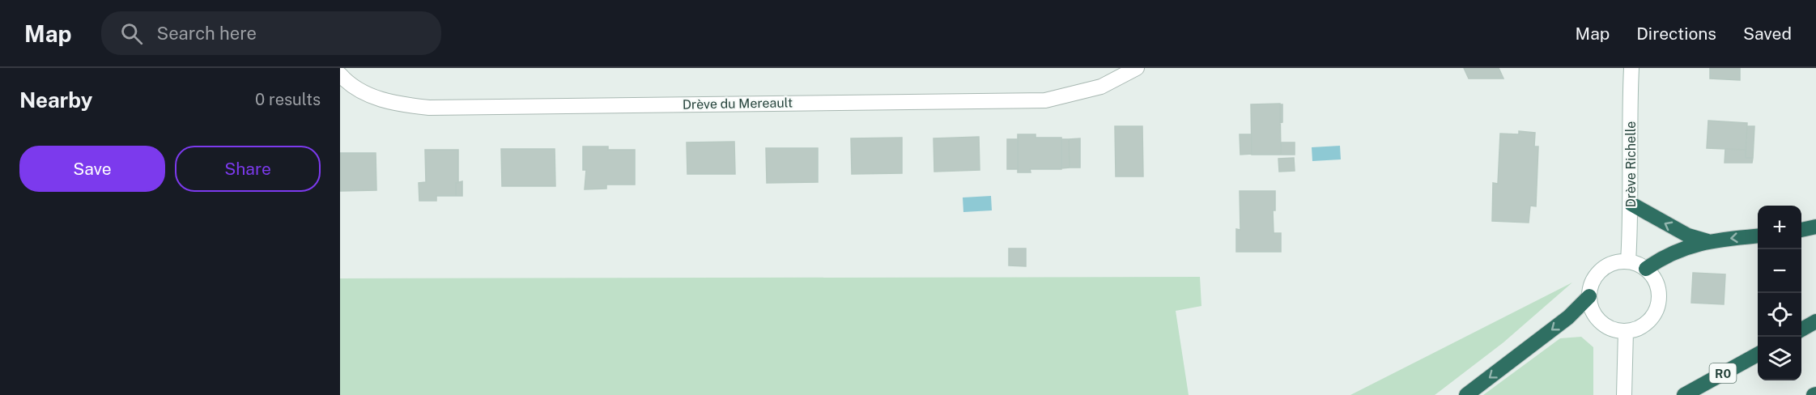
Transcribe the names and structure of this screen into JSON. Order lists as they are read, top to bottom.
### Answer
{
  "streets": {
    "highway": ["R0"],
    "street": ["Drève du Mereault", "Drève Richelle"]
  },
  "page": {
    "header": "Map",
    "search": "Search here",
    "nav": ["Map", "Directions", "Saved"],
    "heading": ["Nearby", "0 results"],
    "buttons": ["Save", "Share"],
    "map_buttons": ["+", "−"]
  }
}
